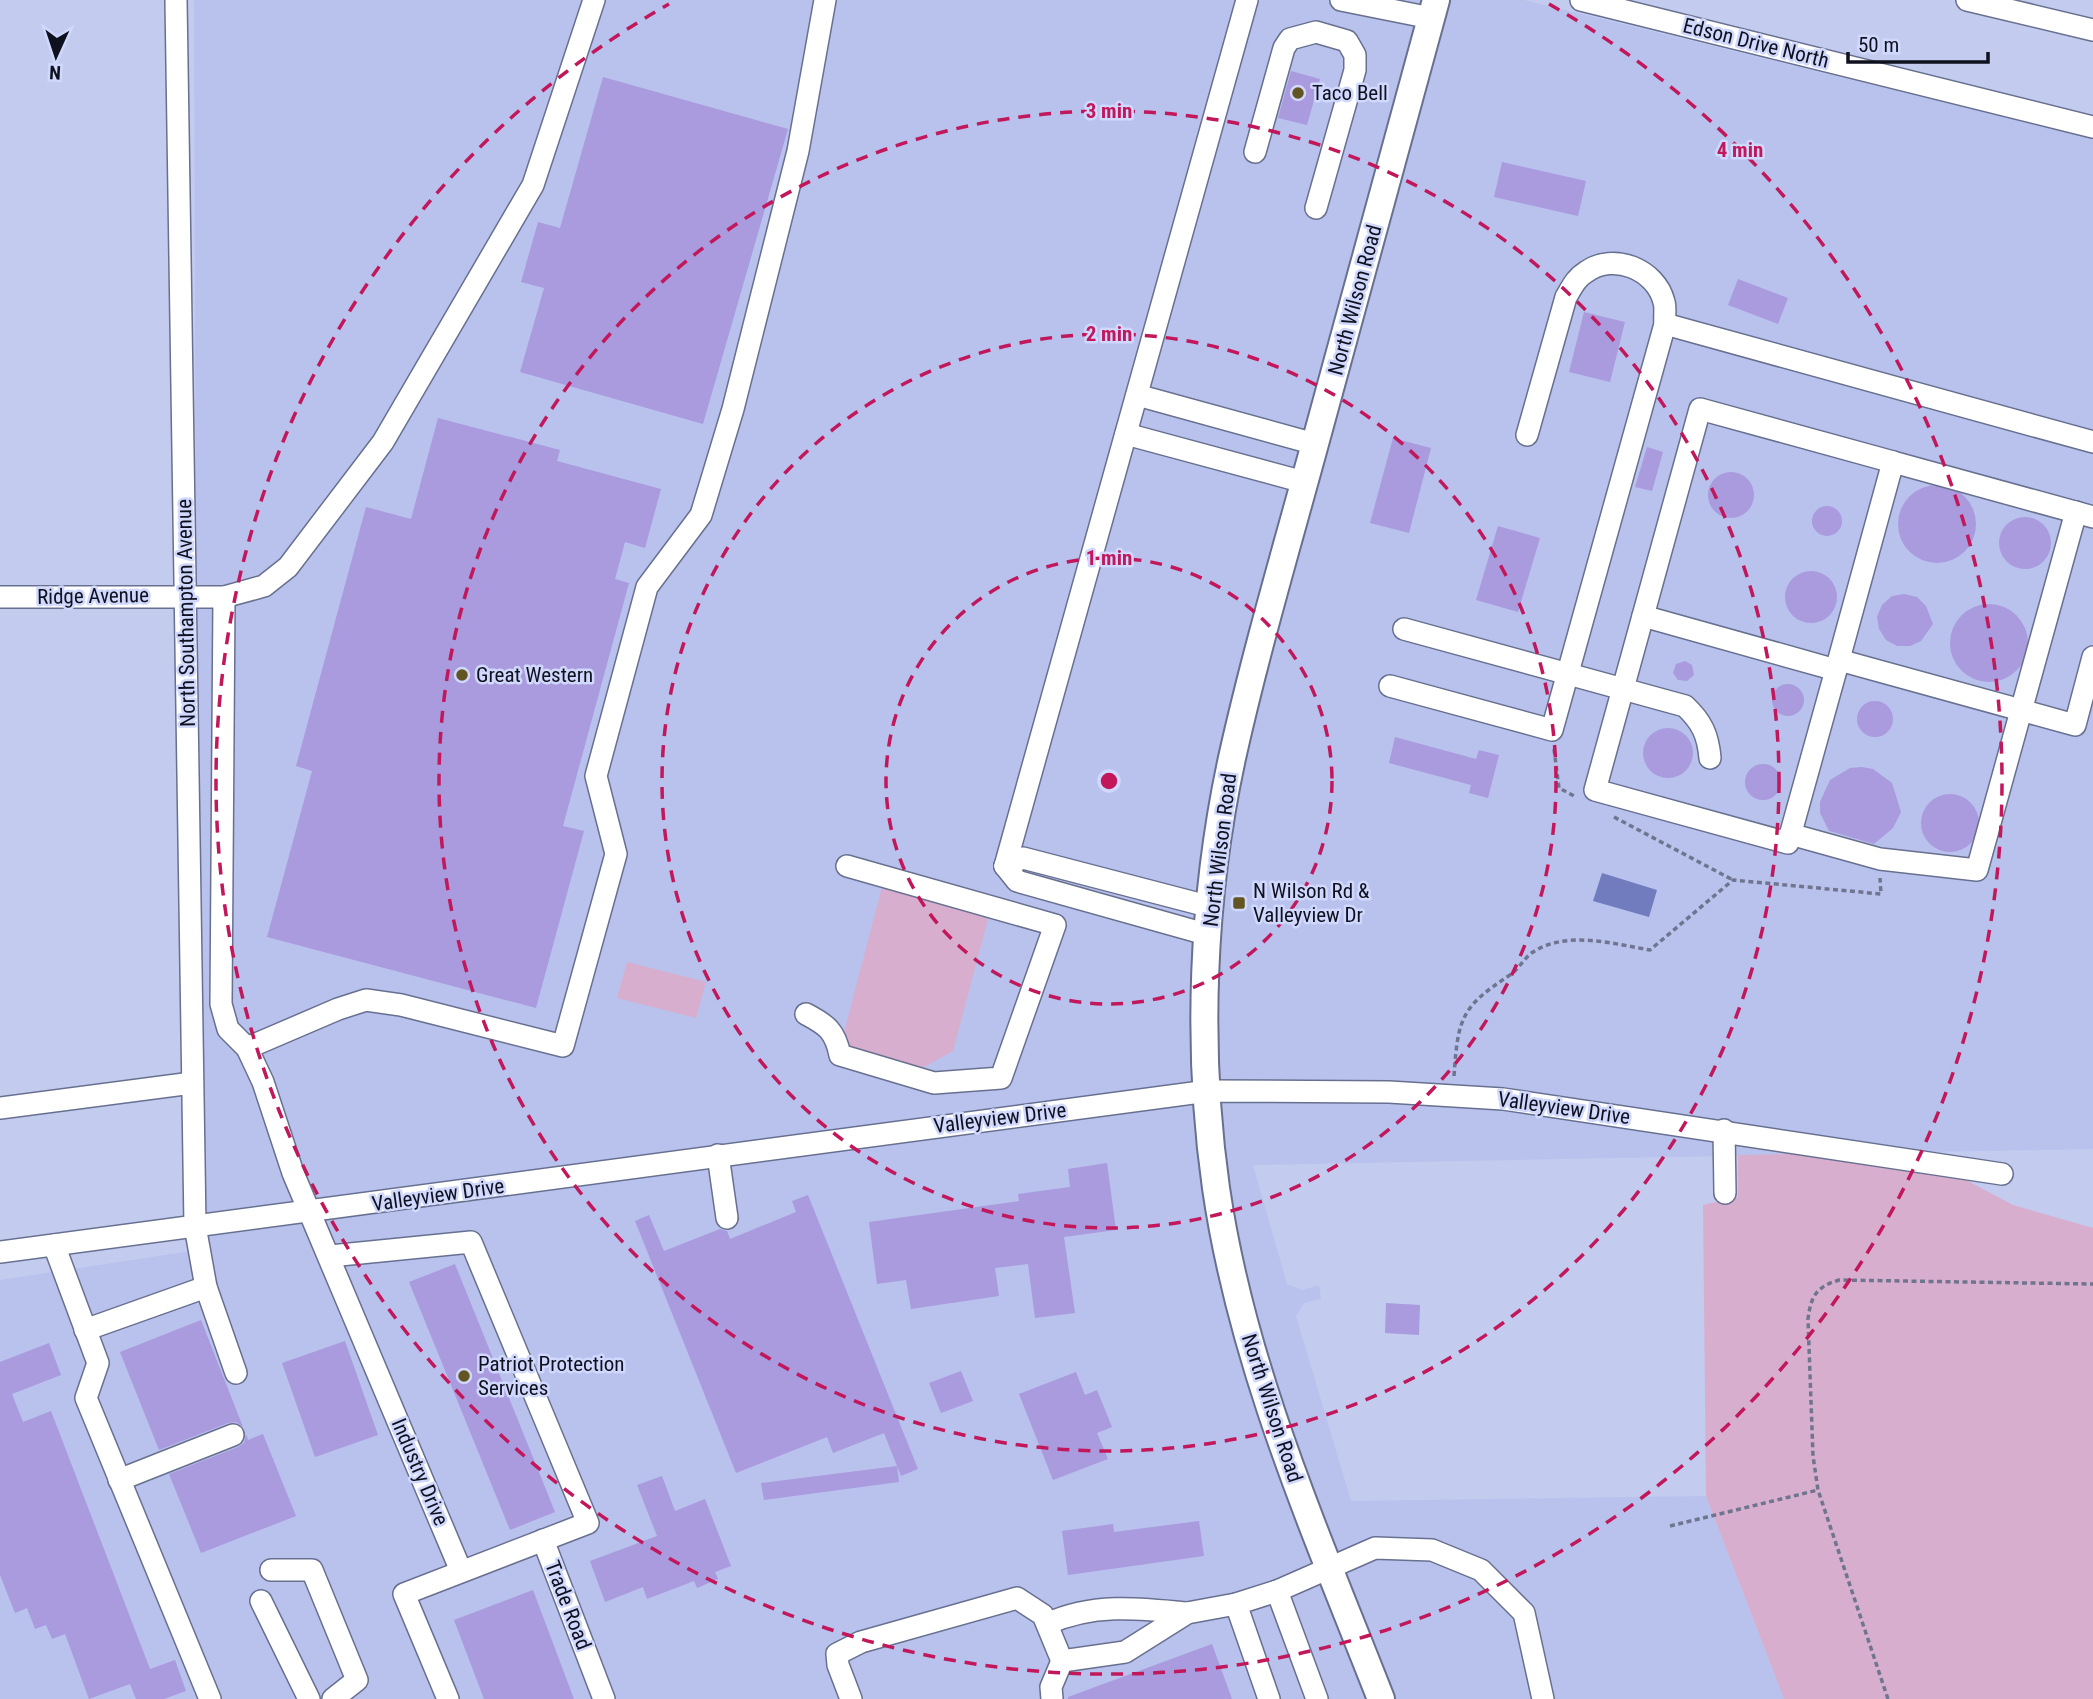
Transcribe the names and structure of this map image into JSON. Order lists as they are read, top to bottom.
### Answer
{
  "streets": {
    "main road": ["North Wilson Road"],
    "street": [
      "Edson Drive North",
      "Ridge Avenue",
      "North Southampton Avenue",
      "Valleyview Drive",
      "Industry Drive",
      "Trade Road"
    ]
  },
  "crossings": [
    ["North Wilson Road", "Valleyview Drive"],
    ["Ridge Avenue", "North Southampton Avenue"],
    ["Ridge Avenue", "Industry Drive"],
    ["North Southampton Avenue", "Valleyview Drive"],
    ["Valleyview Drive", "Industry Drive"],
    ["Industry Drive", "Trade Road"]
  ],
  "places": {
    "other": ["Taco Bell", "Great Western", "Patriot Protection Services"],
    "transit": ["N Wilson Rd & Valleyview Dr"]
  },
  "scale_bar": "50 m",
  "north": "bottom",
  "rings": [
    "3 min",
    "4 min",
    "2 min",
    "1 min"
  ]
}
